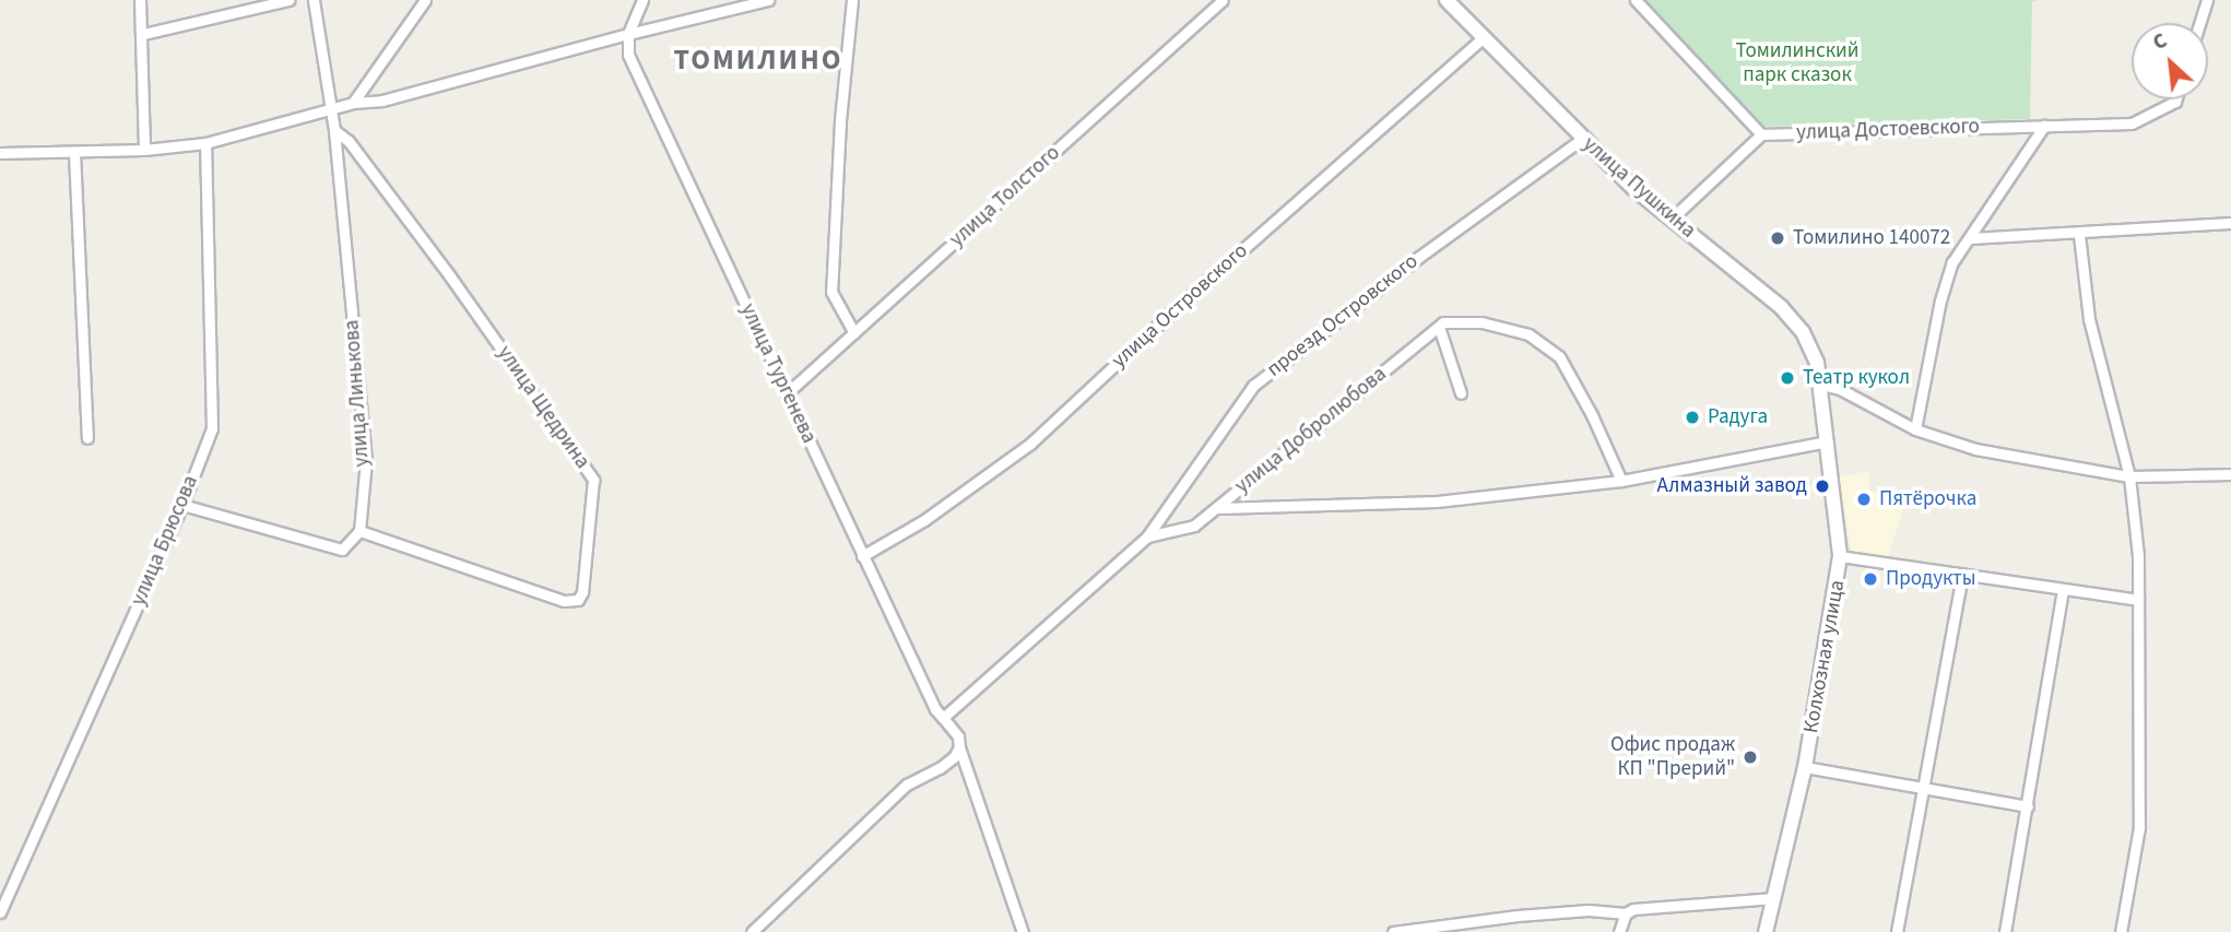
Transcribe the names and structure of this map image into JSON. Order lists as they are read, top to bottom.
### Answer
{
  "streets": {
    "main road": ["улица Пушкина", "Колхозная улица"],
    "street": [
      "улица Достоевского",
      "улица Толстого",
      "улица Островского",
      "проезд Островского",
      "улица Тургенева",
      "улица Линькова",
      "улица Щедрина",
      "улица Добролюбова",
      "улица Брюсова"
    ]
  },
  "crossings": [
    ["улица Пушкина", "улица Островского"],
    ["улица Пушкина", "проезд Островского"],
    ["улица Пушкина", "Колхозная улица"],
    ["улица Толстого", "улица Тургенева"],
    ["улица Островского", "улица Тургенева"],
    ["проезд Островского", "улица Тургенева"],
    ["улица Линькова", "улица Щедрина"],
    ["улица Добролюбова", "Колхозная улица"]
  ],
  "districts": ["ТОМИЛИНО"],
  "parks": ["Томилинский парк сказок"],
  "places": [
    "Томилино 140072",
    "Театр кукол",
    "Радуга",
    "Алмазный завод",
    "Пятёрочка",
    "Продукты",
    "Офис продаж КП \"Прерий\""
  ],
  "north": "top left"
}
